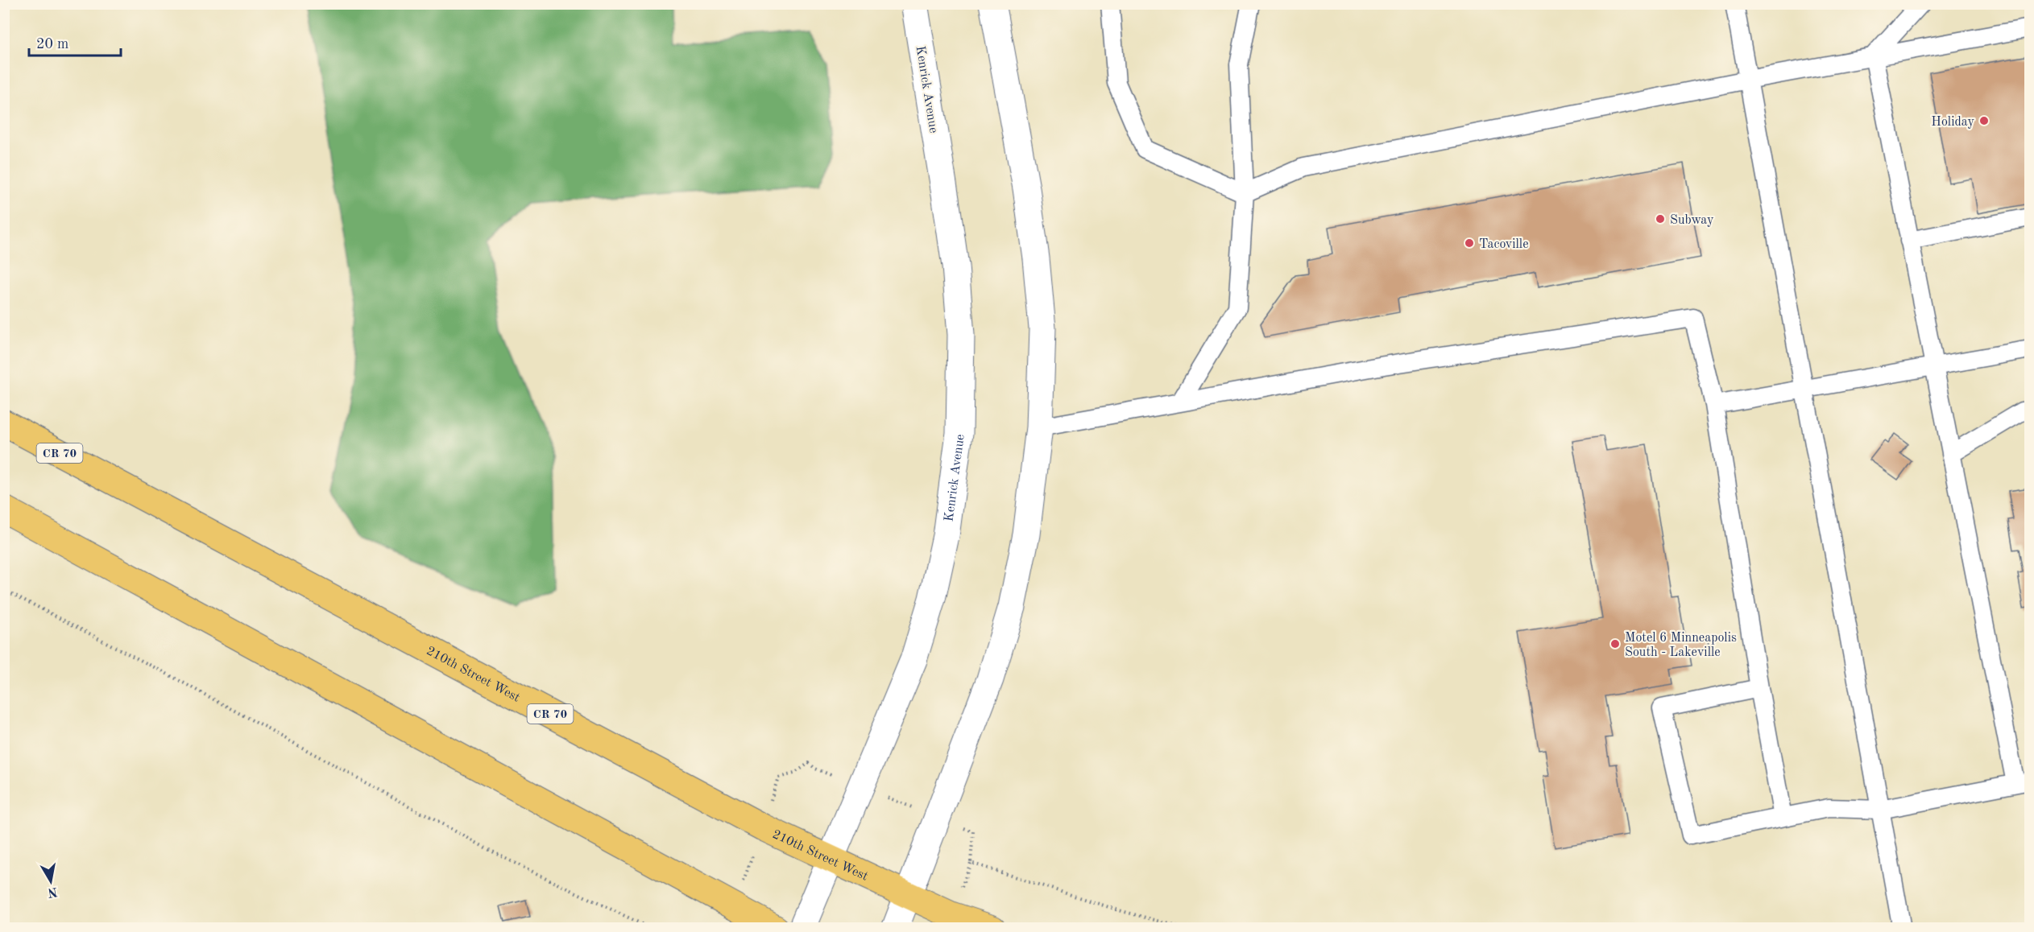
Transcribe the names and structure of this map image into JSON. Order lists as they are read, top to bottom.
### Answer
{
  "streets": {
    "main road": ["CR 70", "210th Street West"],
    "street": ["Kenrick Avenue"]
  },
  "crossings": [
    ["Kenrick Avenue", "210th Street West"]
  ],
  "places": [
    "Holiday",
    "Subway",
    "Tacoville",
    "Motel 6 Minneapolis South - Lakeville"
  ],
  "scale_bar": "20 m",
  "north": "bottom"
}
